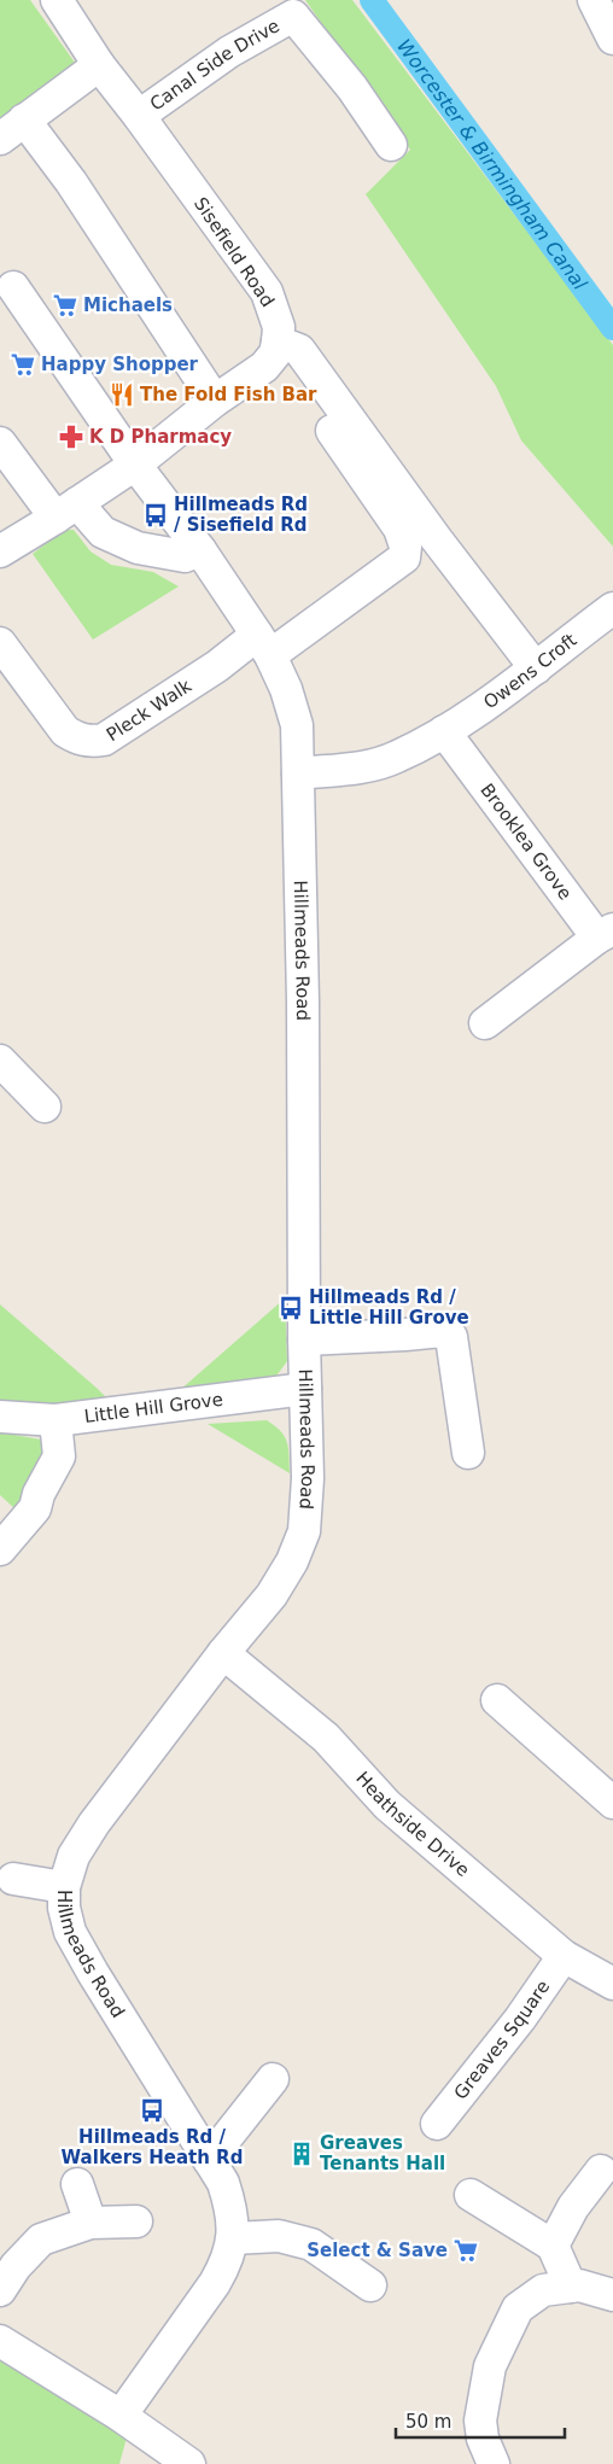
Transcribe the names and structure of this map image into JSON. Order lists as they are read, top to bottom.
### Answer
{
  "streets": {
    "street": [
      "Canal Side Drive",
      "Sisefield Road",
      "Owens Croft",
      "Pleck Walk",
      "Brooklea Grove",
      "Hillmeads Road",
      "Little Hill Grove",
      "Heathside Drive",
      "Greaves Square"
    ]
  },
  "crossings": [
    ["Canal Side Drive", "Sisefield Road"],
    ["Owens Croft", "Brooklea Grove"],
    ["Owens Croft", "Hillmeads Road"],
    ["Pleck Walk", "Hillmeads Road"],
    ["Hillmeads Road", "Little Hill Grove"],
    ["Hillmeads Road", "Heathside Drive"],
    ["Heathside Drive", "Greaves Square"]
  ],
  "water": ["Worcester & Birmingham Canal"],
  "places": {
    "supermarket": ["Michaels", "Happy Shopper", "Select & Save"],
    "restaurant": ["The Fold Fish Bar"],
    "pharmacy": ["K D Pharmacy"],
    "bus stop": ["Hillmeads Rd / Sisefield Rd", "Hillmeads Rd / Little Hill Grove", "Hillmeads Rd / Walkers Heath Rd"],
    "building": ["Greaves Tenants Hall"]
  },
  "scale_bar": "50 m"
}
